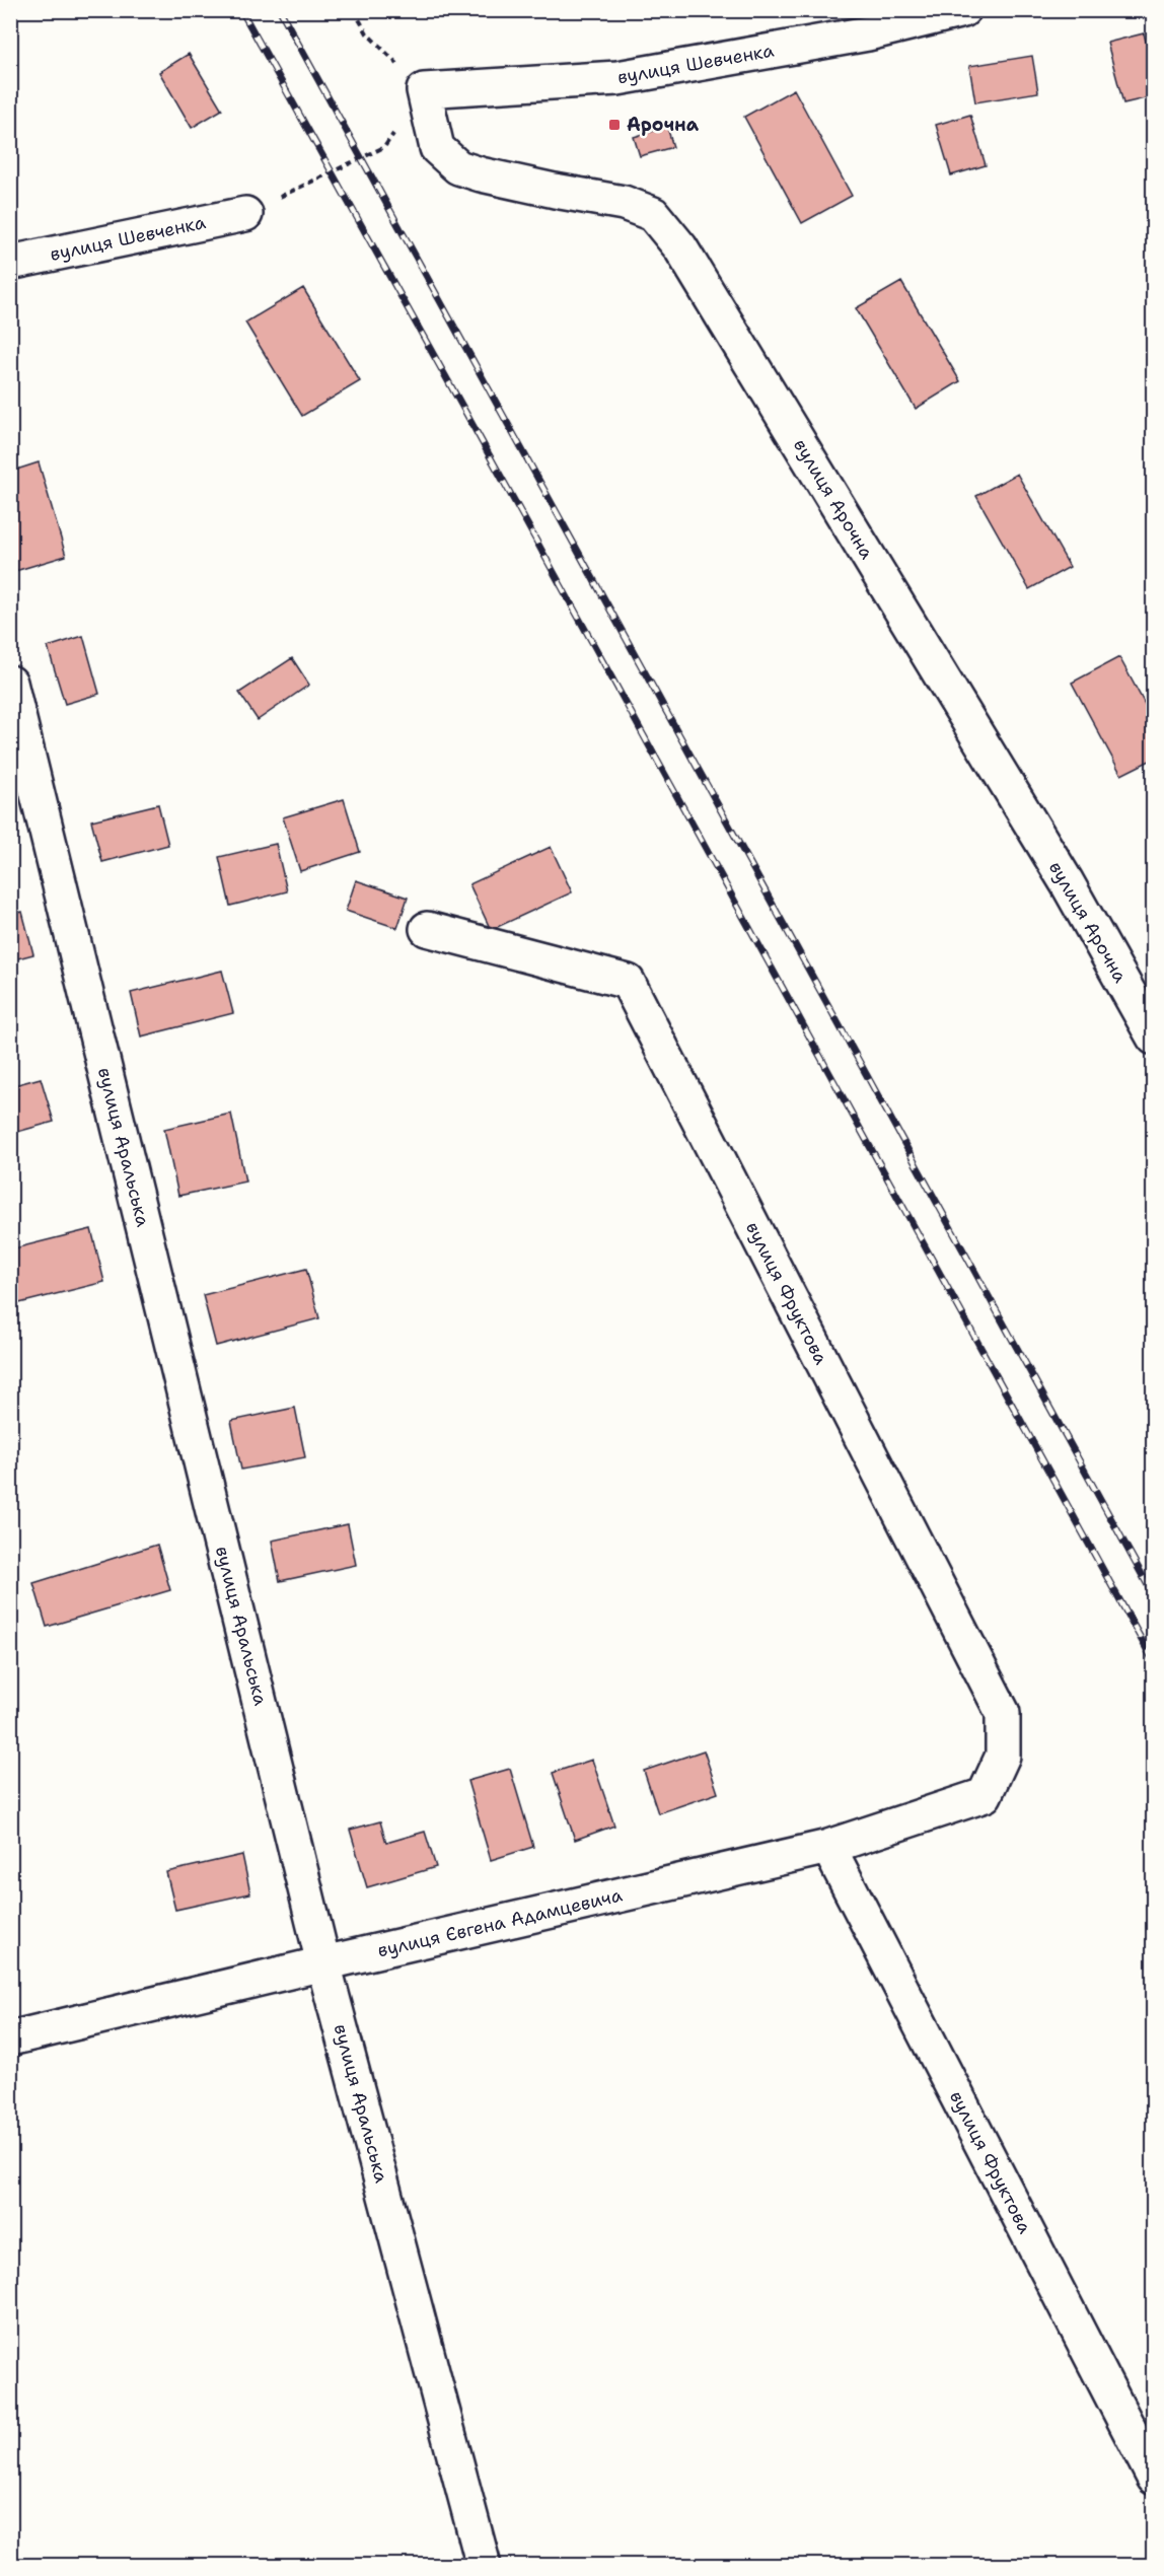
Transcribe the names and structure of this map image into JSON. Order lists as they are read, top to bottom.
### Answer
{
  "streets": {
    "street": [
      "вулиця Шевченка",
      "вулиця Арочна",
      "вулиця Аральська",
      "вулиця Фруктова",
      "вулиця Євгена Адамцевича"
    ]
  },
  "crossings": [
    ["вулиця Шевченка", "вулиця Арочна"],
    ["вулиця Аральська", "вулиця Євгена Адамцевича"],
    ["вулиця Фруктова", "вулиця Євгена Адамцевича"]
  ],
  "places": {
    "transit": ["Арочна"]
  }
}
